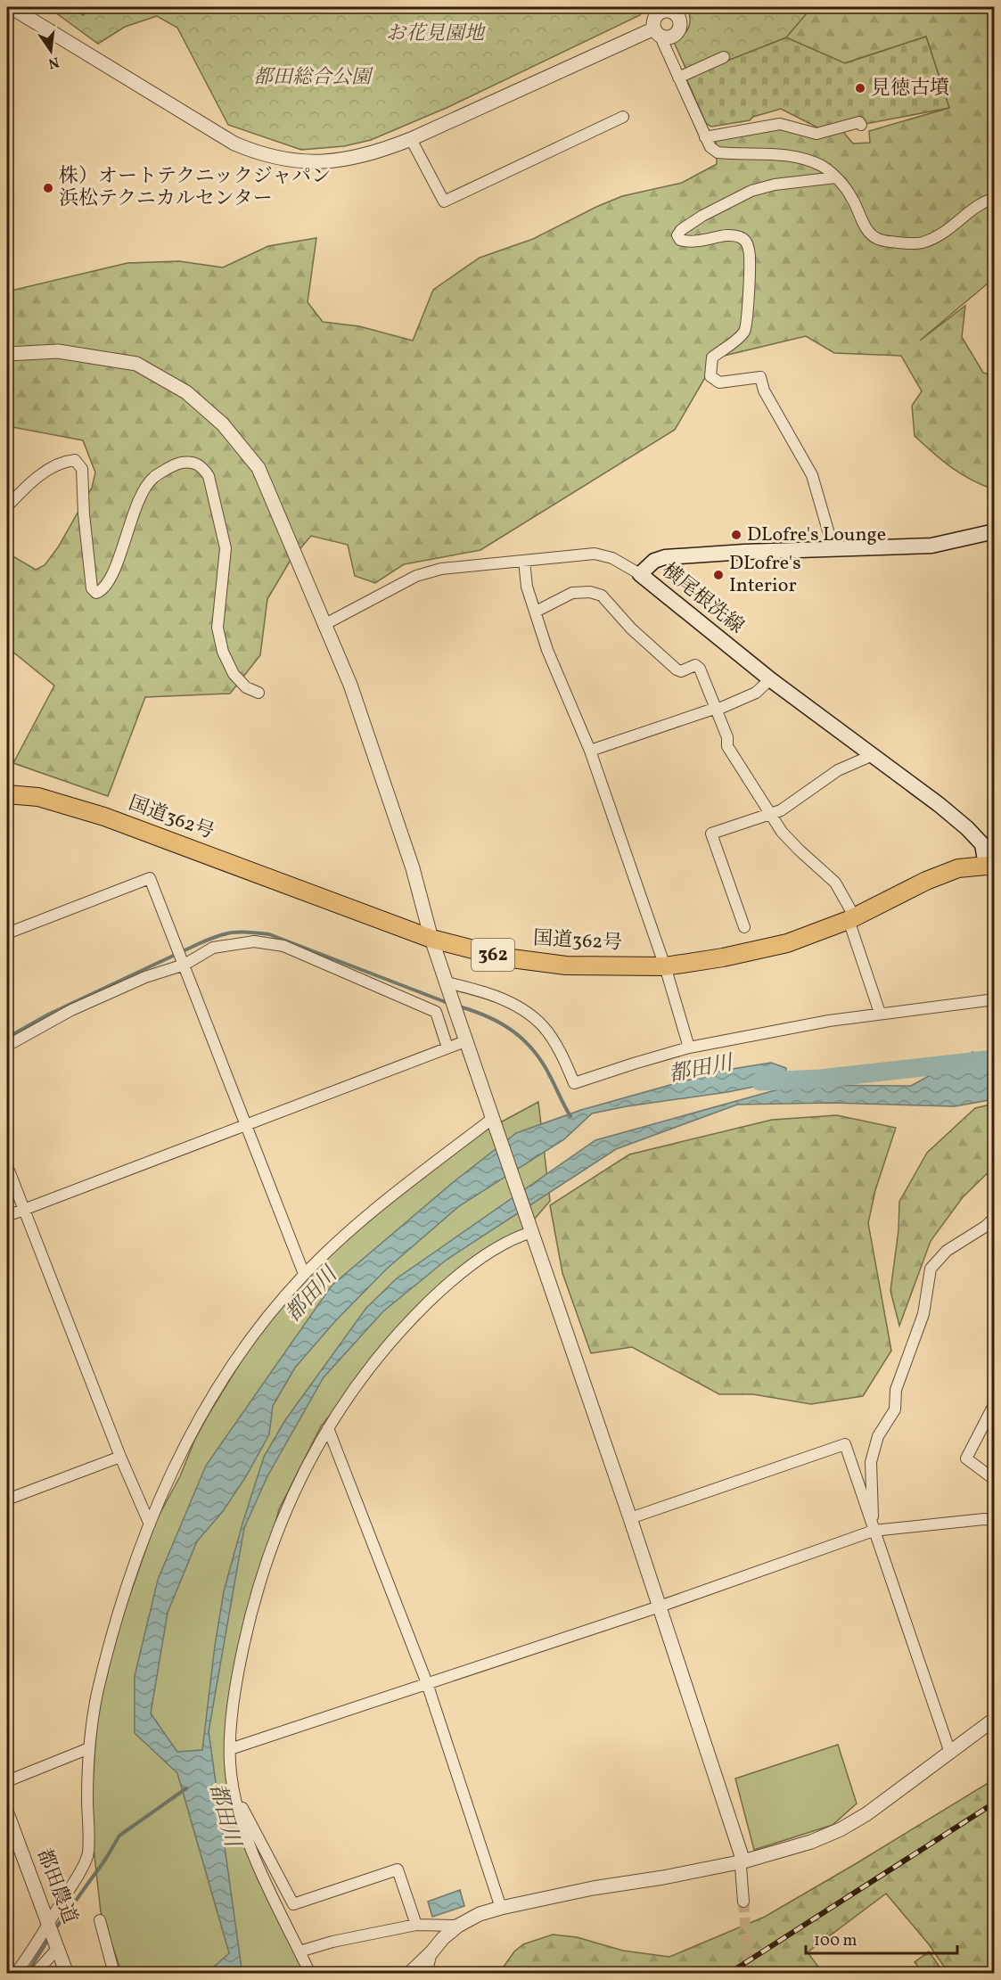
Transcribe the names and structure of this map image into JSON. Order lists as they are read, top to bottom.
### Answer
{
  "streets": {
    "highway": ["国道362号", "362"],
    "main road": ["横尾根洗線"],
    "street": ["都田農道"]
  },
  "crossings": [
    ["横尾根洗線", "国道362号"]
  ],
  "water": ["都田川"],
  "parks": ["お花見園地", "都田総合公園"],
  "places": [
    "見徳古墳",
    "株）オートテクニックジャパン 浜松テクニカルセンター",
    "DLofre's Lounge",
    "DLofre's Interior"
  ],
  "scale_bar": "100 m",
  "north": "bottom"
}
